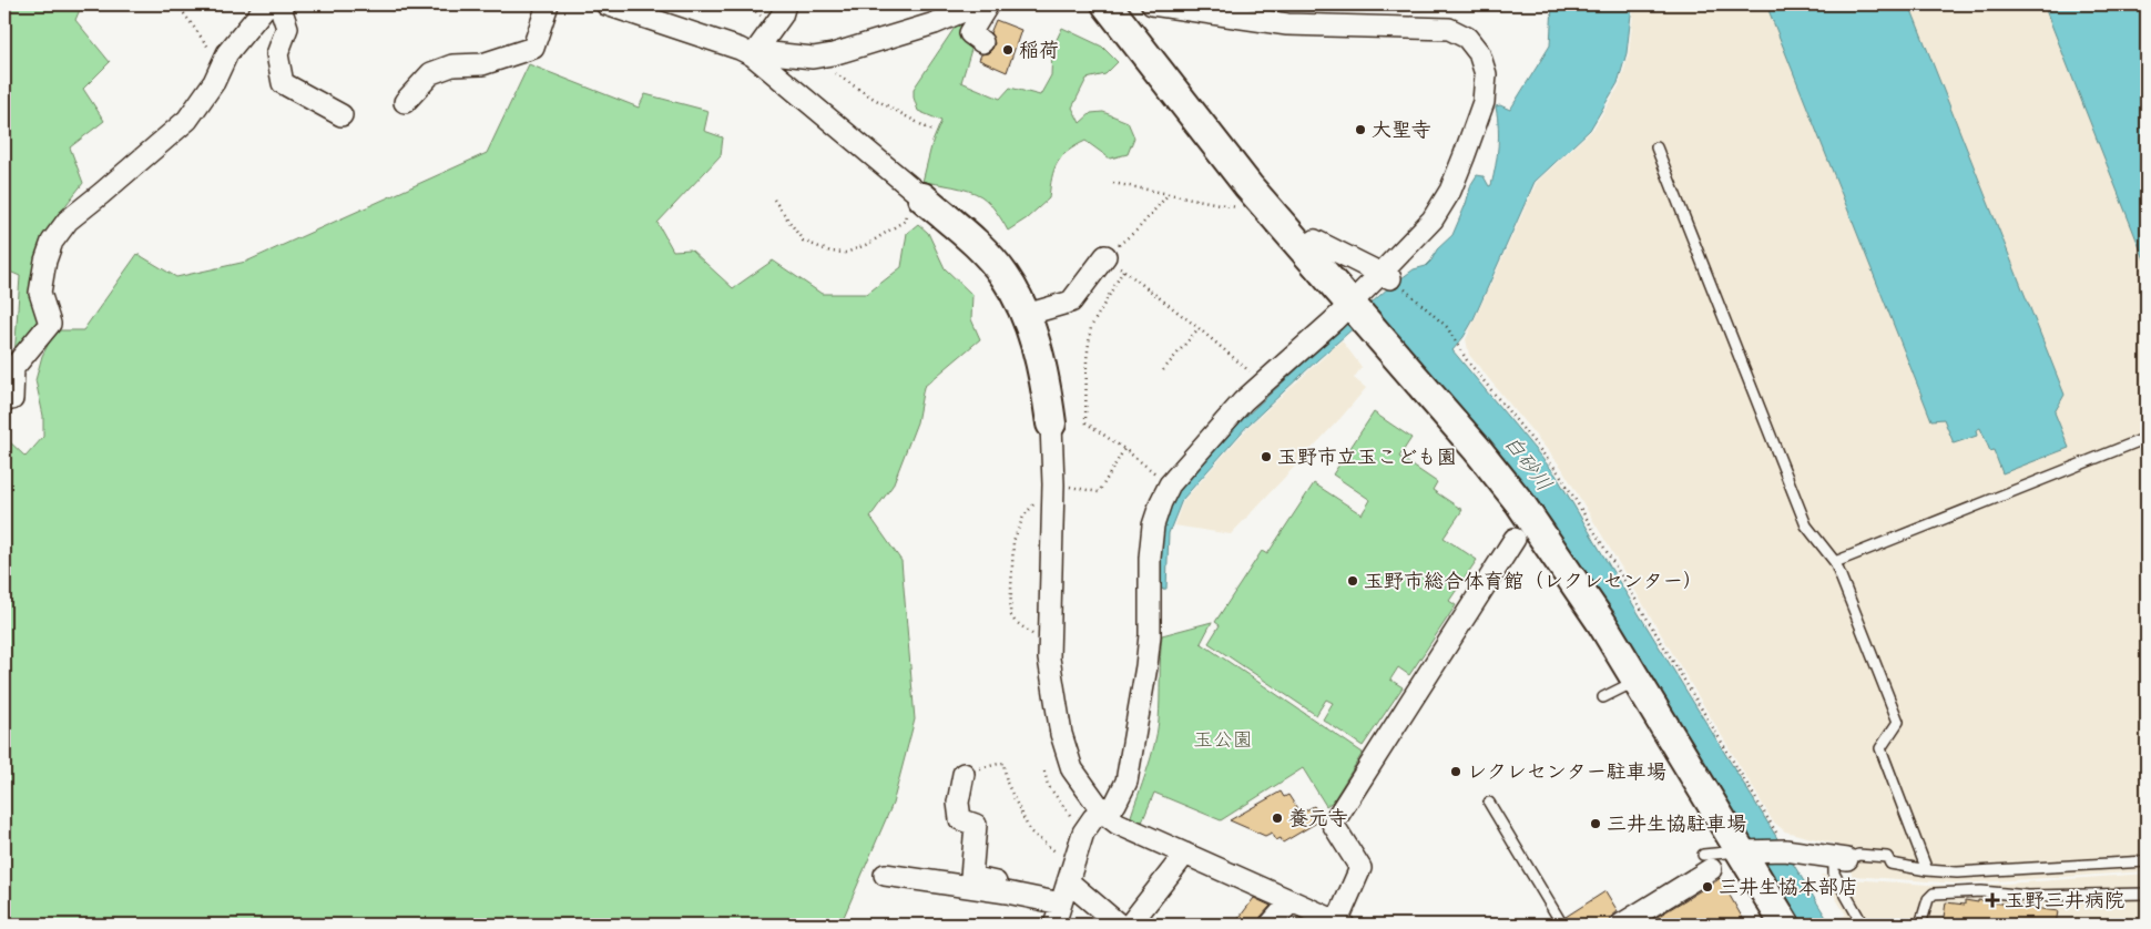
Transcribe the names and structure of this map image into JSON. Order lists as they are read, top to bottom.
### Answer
{
  "water": ["白砂川"],
  "parks": ["玉公園"],
  "places": {
    "other": [
      "稲荷",
      "大聖寺",
      "玉野市立玉こども園",
      "玉野市総合体育館（レクレセンター）",
      "レクレセンター駐車場",
      "養元寺",
      "三井生協駐車場",
      "三井生協本部店"
    ],
    "health": ["玉野三井病院"]
  }
}
